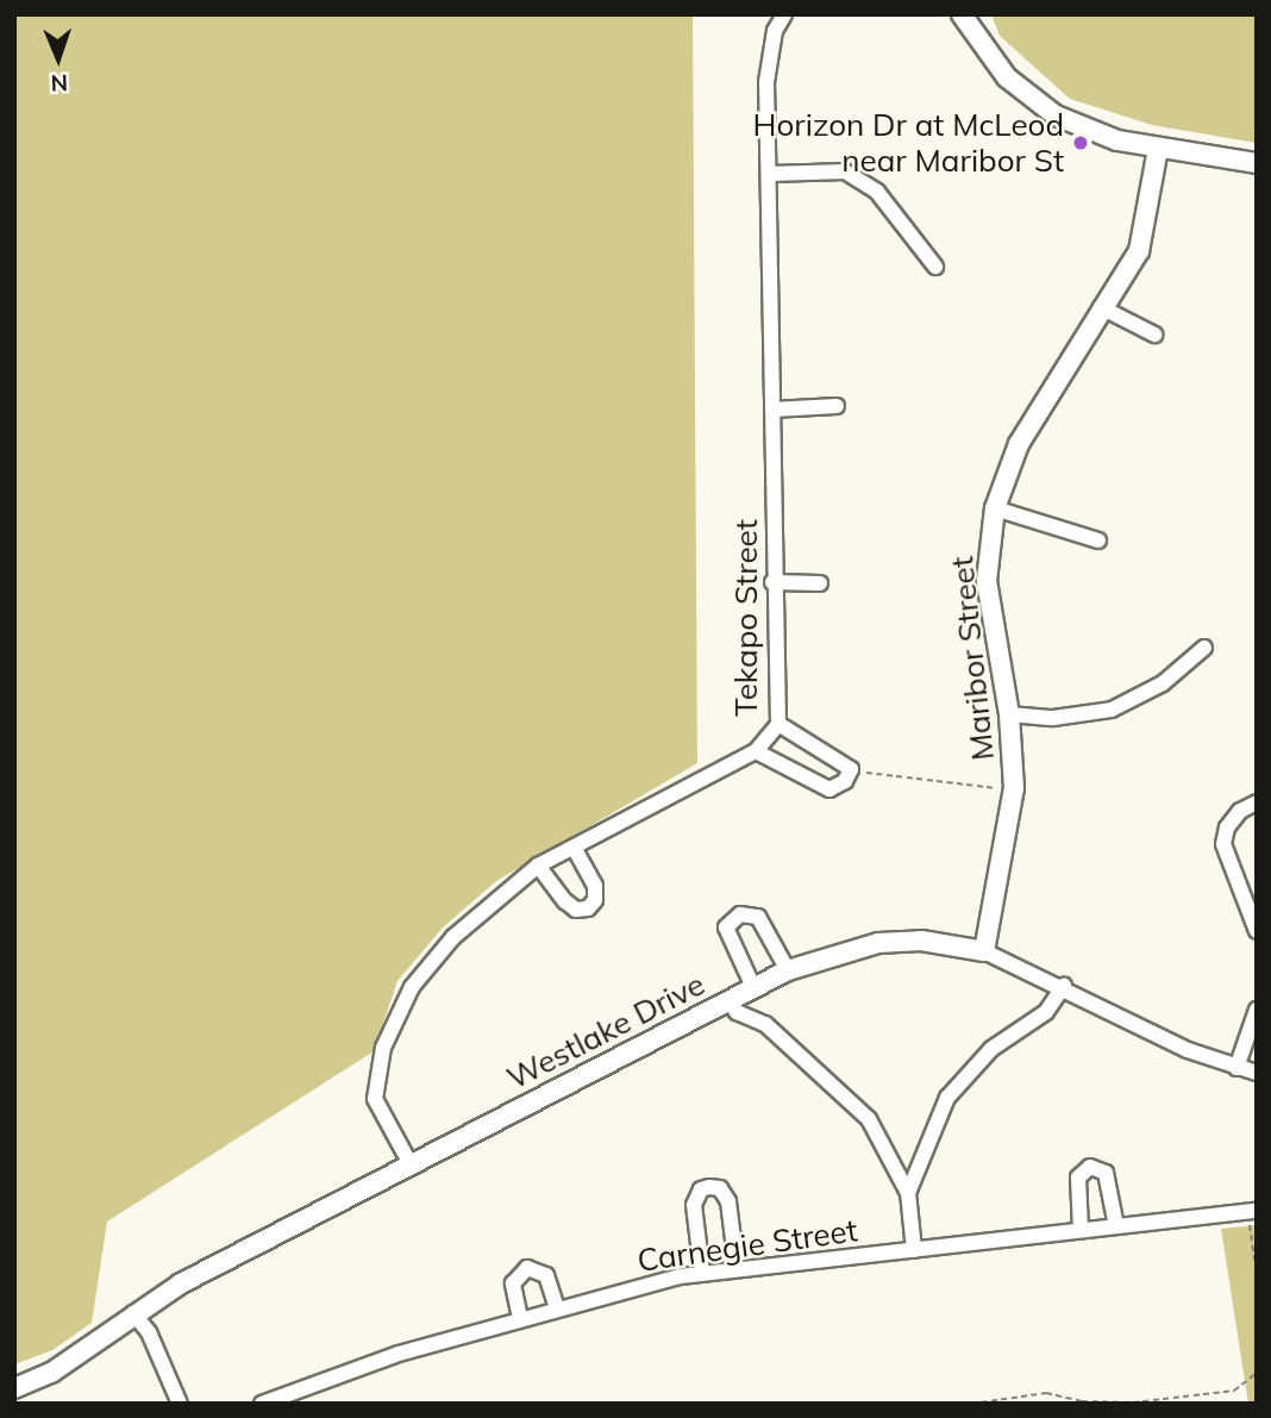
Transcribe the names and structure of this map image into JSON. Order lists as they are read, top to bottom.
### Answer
{
  "streets": {
    "street": [
      "Tekapo Street",
      "Maribor Street",
      "Westlake Drive",
      "Carnegie Street"
    ]
  },
  "crossings": [
    ["Tekapo Street", "Westlake Drive"],
    ["Maribor Street", "Westlake Drive"]
  ],
  "places": ["Horizon Dr at McLeod near Maribor St"],
  "north": "bottom"
}
